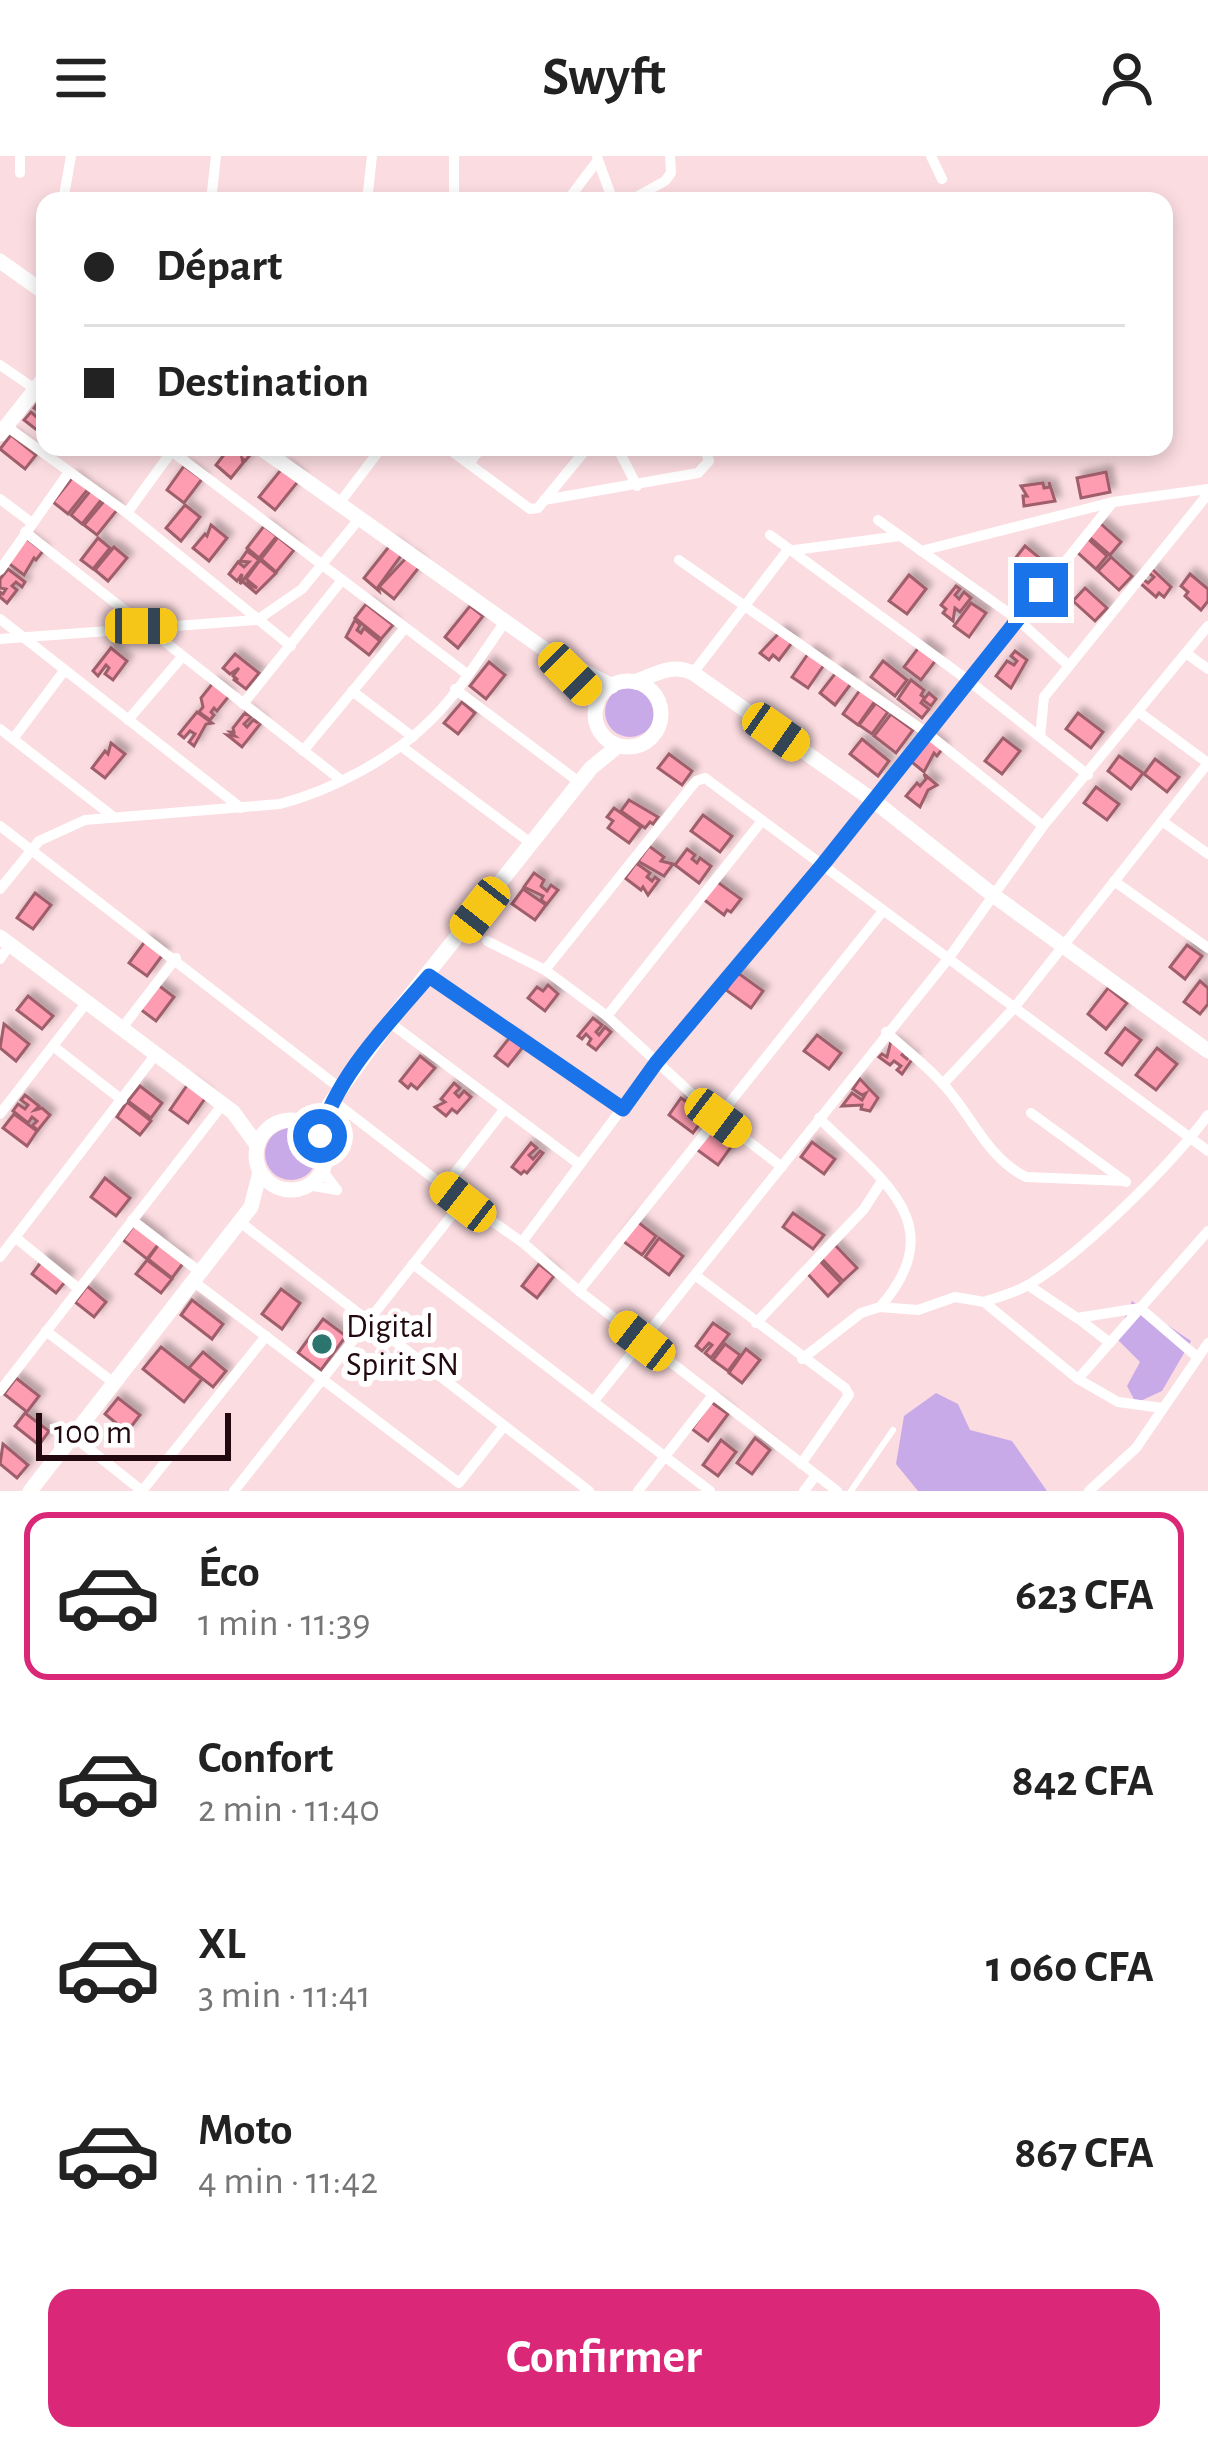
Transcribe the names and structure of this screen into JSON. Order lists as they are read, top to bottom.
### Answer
{
  "places": ["Digital Spirit SN"],
  "scale_bar": "100 m",
  "page": {
    "header": "Swyft",
    "banner": ["Départ", "Destination"],
    "scale": "100 m",
    "list": [
      {
        "name": "Éco",
        "note": "1 min · 11:39",
        "value": "623 CFA"
      },
      {
        "name": "Confort",
        "note": "2 min · 11:40",
        "value": "842 CFA"
      },
      {
        "name": "XL",
        "note": "3 min · 11:41",
        "value": "1 060 CFA"
      },
      {
        "name": "Moto",
        "note": "4 min · 11:42",
        "value": "867 CFA"
      }
    ],
    "buttons": "Confirmer"
  }
}
